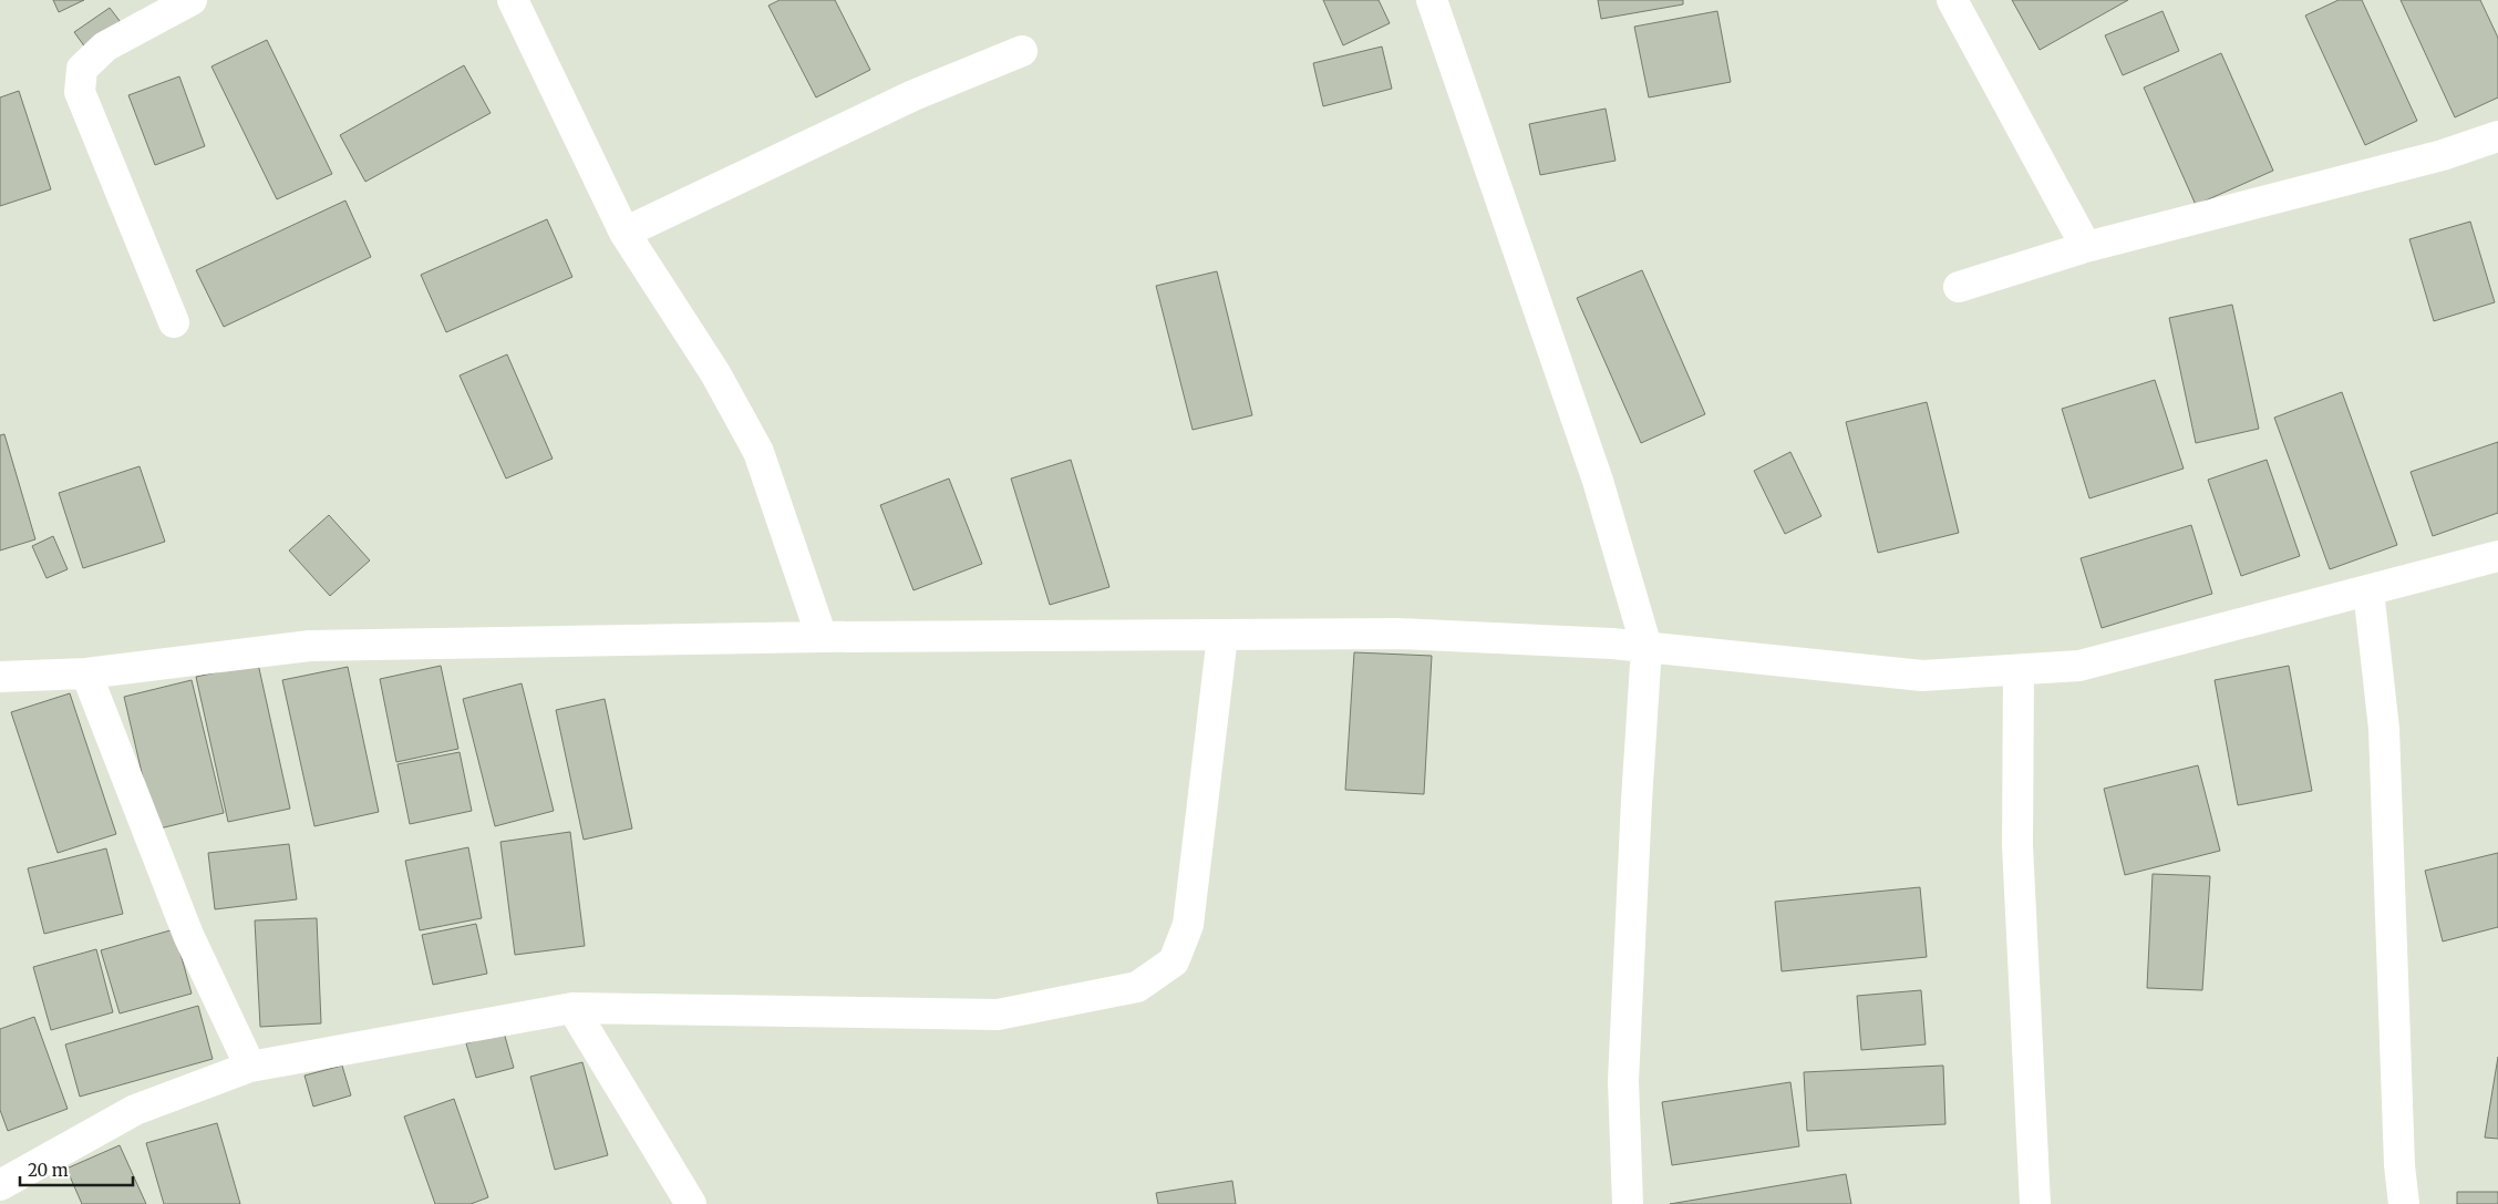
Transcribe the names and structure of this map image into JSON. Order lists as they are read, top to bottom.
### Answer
{
  "scale_bar": "20 m"
}
